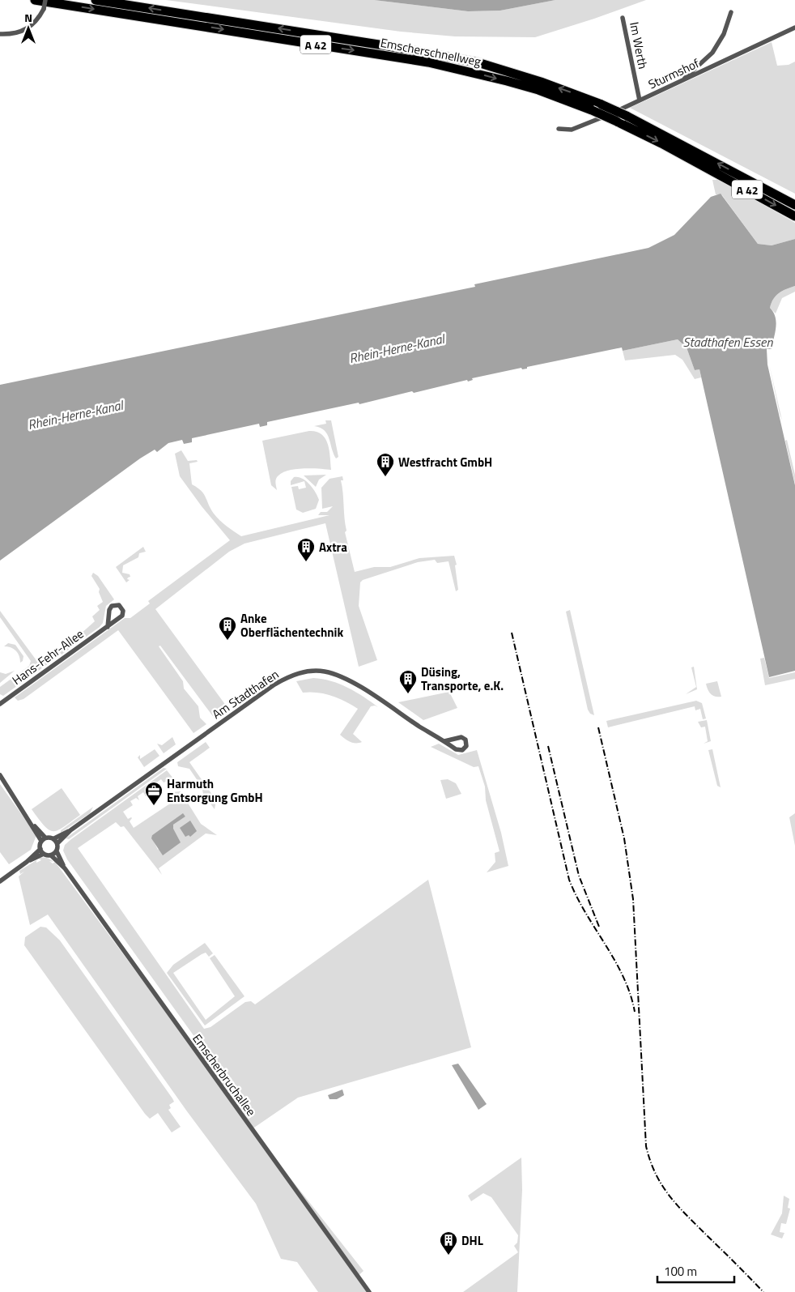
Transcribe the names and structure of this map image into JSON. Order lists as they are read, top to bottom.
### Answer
{
  "streets": {
    "highway": ["A 42", "Emscherschnellweg"],
    "street": [
      "Im Werth",
      "Sturmshof",
      "Hans-Fehr-Allee",
      "Am Stadthafen",
      "Emscherbruchallee"
    ]
  },
  "crossings": [
    ["Im Werth", "Sturmshof"]
  ],
  "water": ["Stadthafen Essen", "Rhein-Herne-Kanal"],
  "places": {
    "building": [
      "Westfracht GmbH",
      "Axtra",
      "Anke Oberflächentechnik",
      "Düsing, Transporte, e.K.",
      "DHL"
    ],
    "office": ["Harmuth Entsorgung GmbH"]
  },
  "scale_bar": "100 m",
  "north": "top"
}
